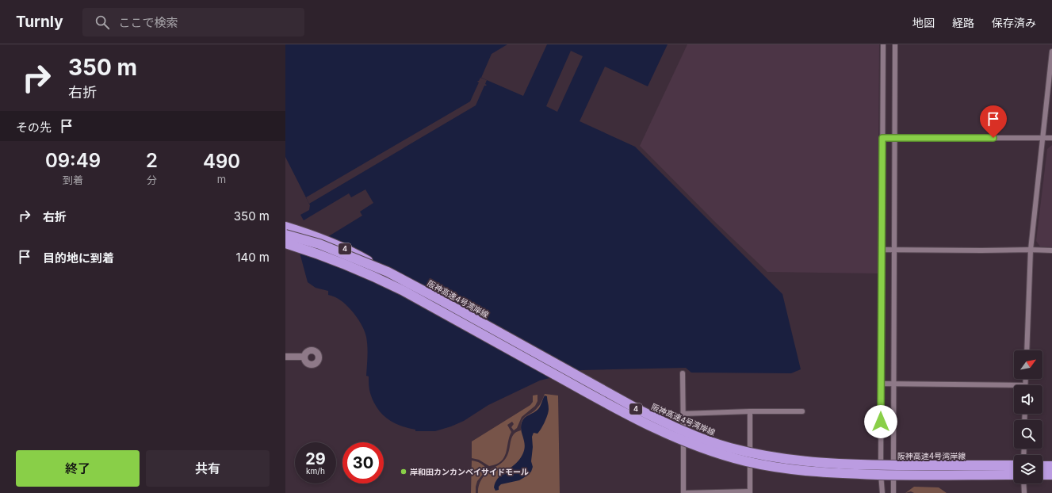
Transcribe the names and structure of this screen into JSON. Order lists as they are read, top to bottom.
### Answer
{
  "streets": {
    "highway": ["4", "阪神高速4号湾岸線"]
  },
  "crossings": [
    ["4", "阪神高速4号湾岸線"]
  ],
  "places": ["岸和田カンカンベイサイドモール"],
  "north": "top right",
  "page": {
    "header": "Turnly",
    "search": "ここで検索",
    "nav": ["地図", "経路", "保存済み"],
    "turn": ["350 m", "右折"],
    "then": "その先",
    "eta": [
      "09:49",
      "到着",
      "2",
      "分",
      "490",
      "m"
    ],
    "list": [
      {
        "name": "右折",
        "value": "350 m"
      },
      {
        "name": "目的地に到着",
        "value": "140 m"
      }
    ],
    "speed": "29 km/h",
    "limit": "30",
    "buttons": ["終了", "共有"]
  }
}
